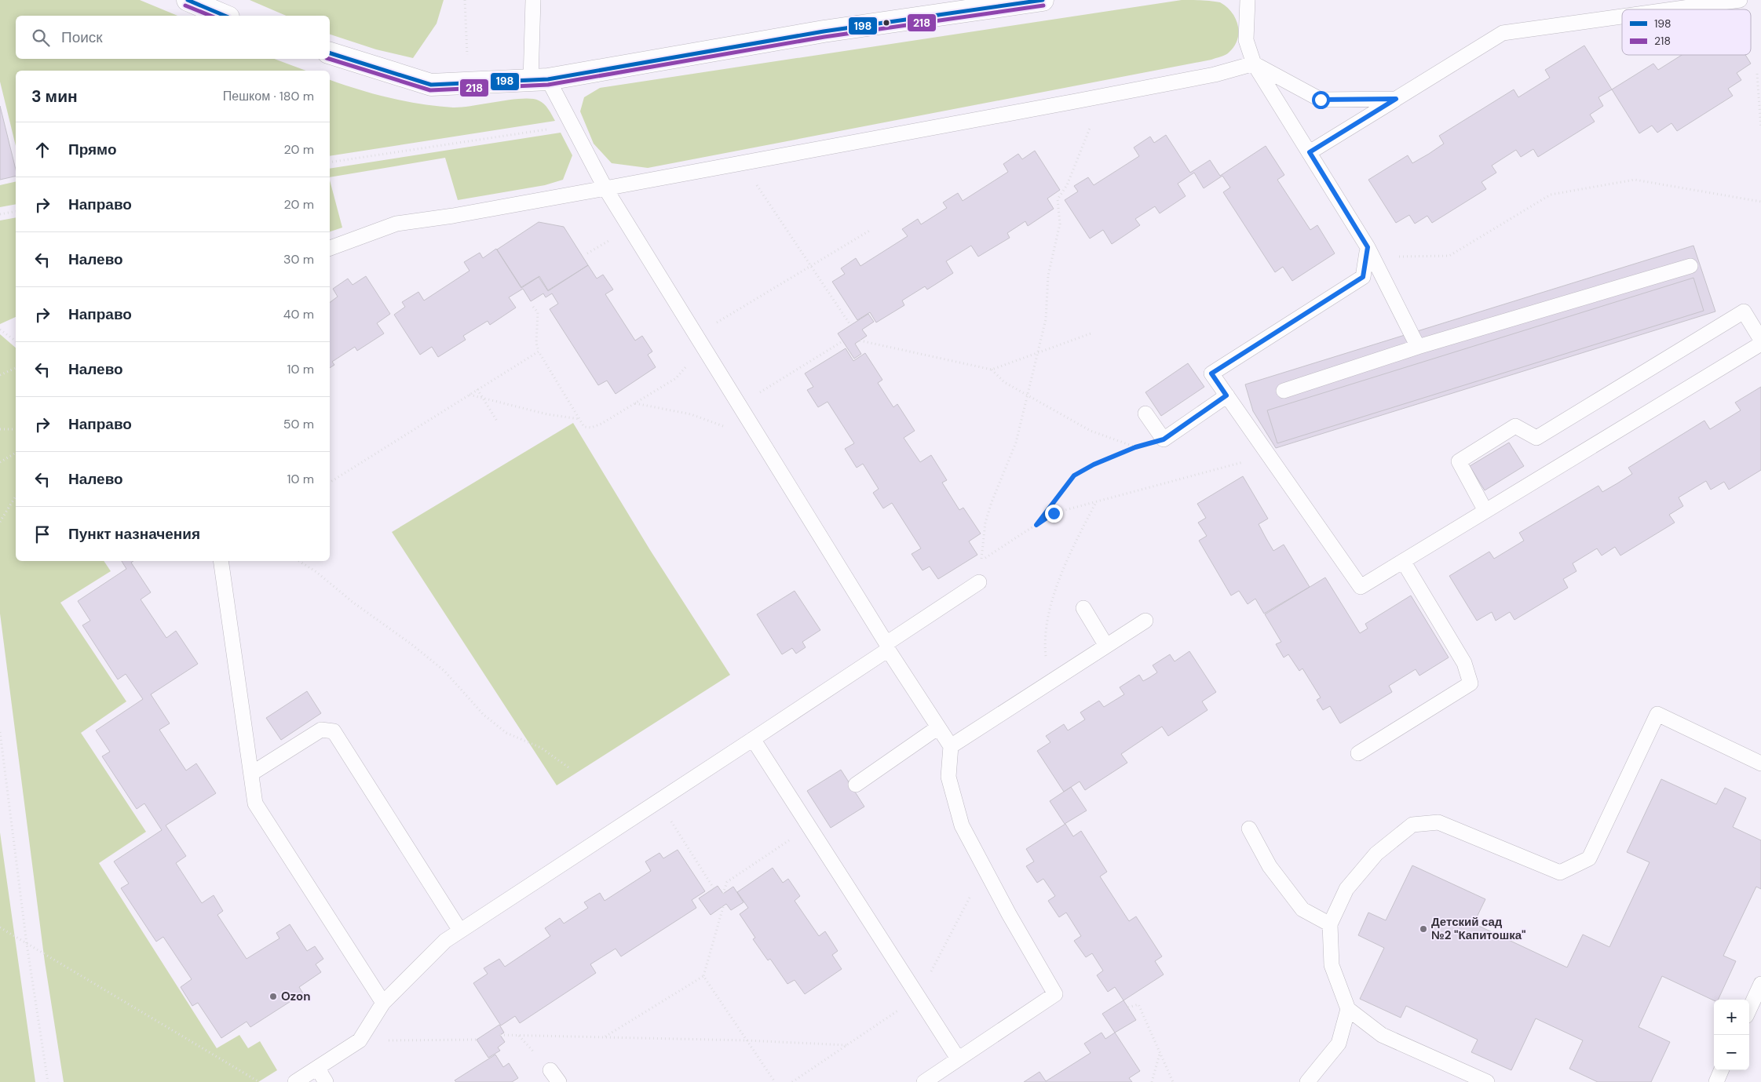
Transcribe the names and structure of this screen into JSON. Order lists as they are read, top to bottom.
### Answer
{
  "places": ["Детский сад №2 \"Капитошка\"", "Ozon"],
  "lines": ["transit line 198", "transit line 218"],
  "legend": ["198", "218"],
  "page": {
    "search": "Поиск",
    "heading": ["3 мин", "Пешком · 180 m"],
    "list": [
      ["Прямо", "20 m"],
      ["Направо", "20 m"],
      ["Налево", "30 m"],
      ["Направо", "40 m"],
      ["Налево", "10 m"],
      ["Направо", "50 m"],
      ["Налево", "10 m"],
      "Пункт назначения"
    ],
    "map_buttons": ["+", "−"]
  }
}
